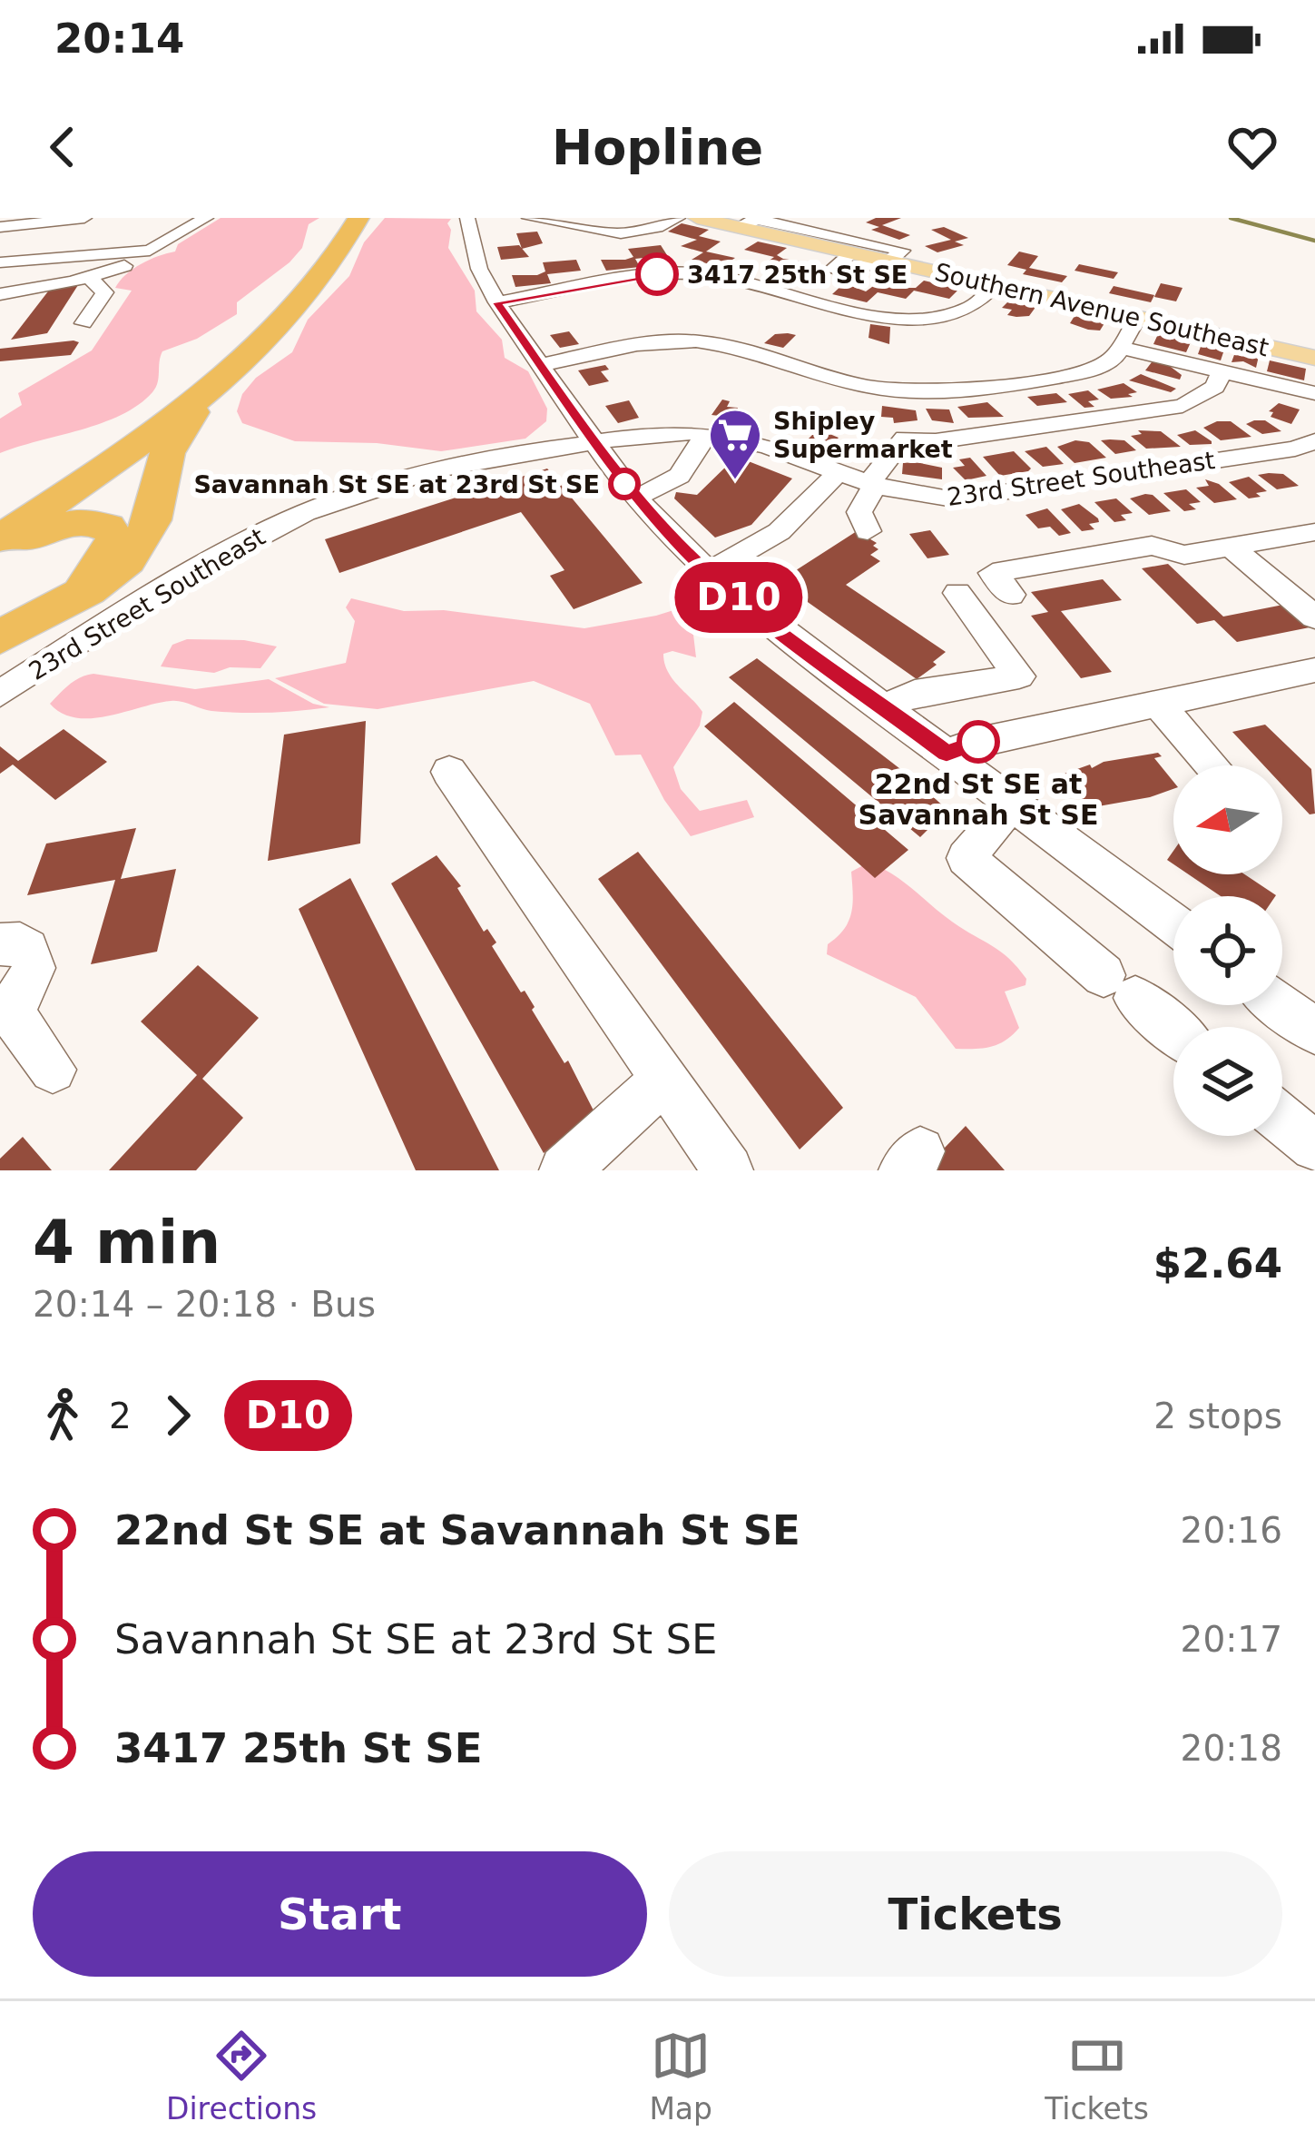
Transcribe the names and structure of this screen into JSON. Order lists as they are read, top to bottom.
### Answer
{
  "streets": {
    "main road": ["Southern Avenue Southeast"],
    "street": ["23rd Street Southeast"]
  },
  "places": {
    "other": ["3417 25th St SE", "Savannah St SE at 23rd St SE", "22nd St SE at Savannah St SE"],
    "supermarket": ["Shipley Supermarket"]
  },
  "lines": ["bus line D10"],
  "north": "left",
  "page": {
    "status": "20:14",
    "header": "Hopline",
    "on_map": "D10",
    "heading": ["4 min", "20:14 – 20:18 · Bus", "$2.64"],
    "legs": ["2", "D10", "2 stops"],
    "list": [
      {
        "name": "22nd St SE at Savannah St SE",
        "value": "20:16"
      },
      {
        "name": "Savannah St SE at 23rd St SE",
        "value": "20:17"
      },
      {
        "name": "3417 25th St SE",
        "value": "20:18"
      }
    ],
    "buttons": ["Start", "Tickets"],
    "tabs": ["Directions", "Map", "Tickets"]
  }
}
